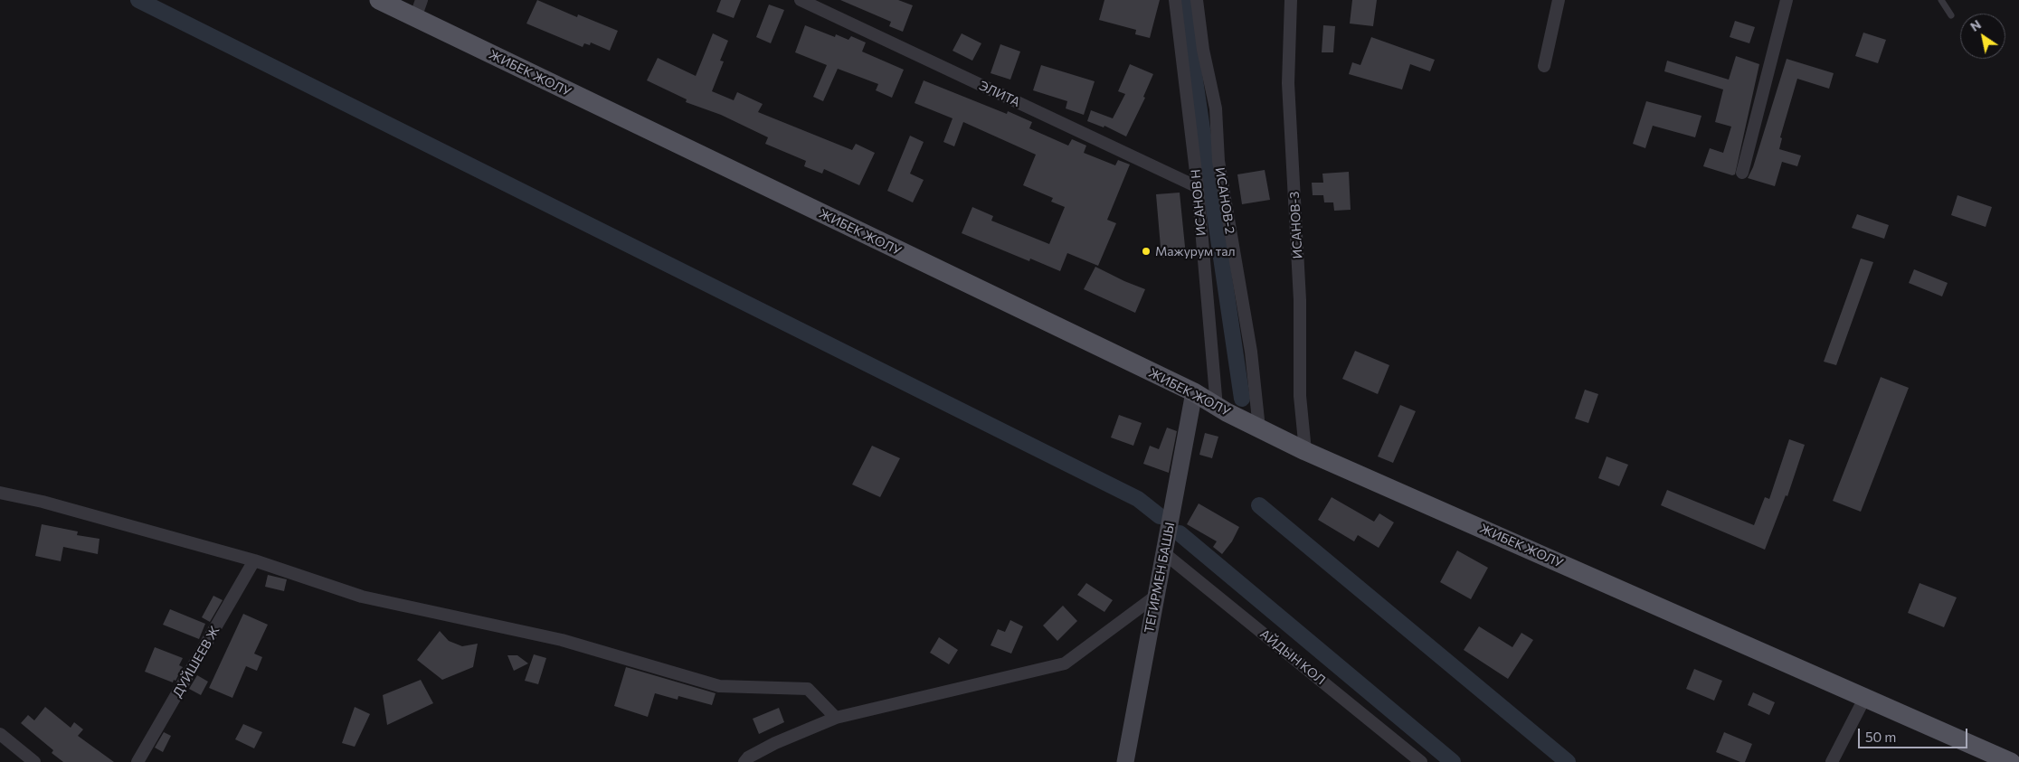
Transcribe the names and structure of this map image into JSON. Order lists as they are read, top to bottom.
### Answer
{
  "streets": {
    "main road": ["ЖИБЕК ЖОЛУ"],
    "street": [
      "ЭЛИТА",
      "ИСАНОВ-2",
      "ИСАНОВ Н",
      "ИСАНОВ-3",
      "ТЕГИРМЕН БАШЫ",
      "АЙДЫН КОЛ",
      "ДУЙШЕЕВ Ж"
    ]
  },
  "crossings": [
    ["ЖИБЕК ЖОЛУ", "ИСАНОВ-2"],
    ["ЖИБЕК ЖОЛУ", "ИСАНОВ Н"],
    ["ЖИБЕК ЖОЛУ", "ИСАНОВ-3"],
    ["ЖИБЕК ЖОЛУ", "ТЕГИРМЕН БАШЫ"],
    ["ЭЛИТА", "ИСАНОВ Н"],
    ["ТЕГИРМЕН БАШЫ", "АЙДЫН КОЛ"]
  ],
  "places": ["Мажурум тал"],
  "scale_bar": "50 m",
  "north": "top left"
}
